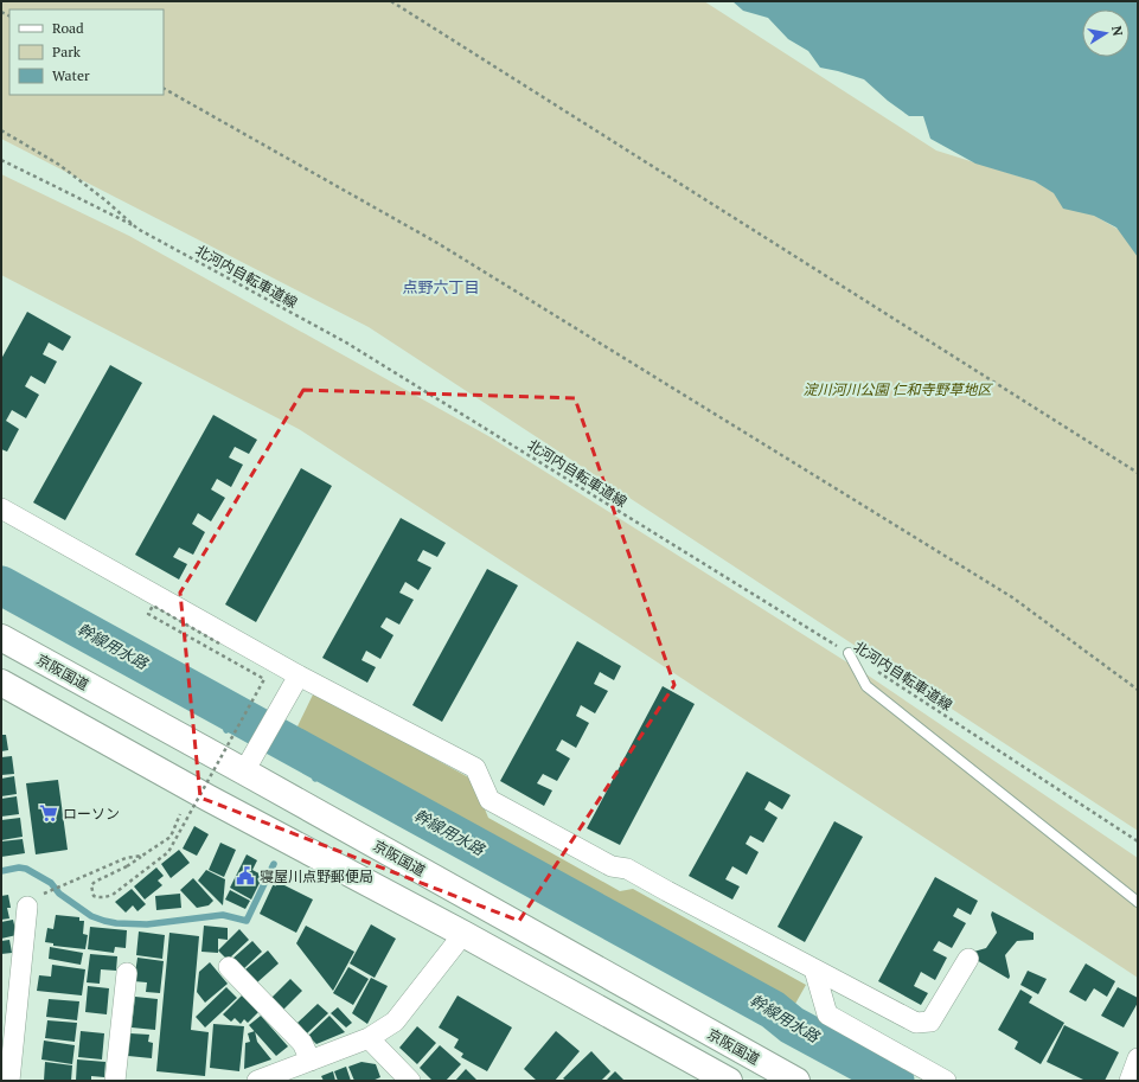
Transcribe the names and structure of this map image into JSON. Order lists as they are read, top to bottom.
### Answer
{
  "streets": {
    "highway": ["京阪国道"],
    "path": ["北河内自転車道線"]
  },
  "districts": ["点野六丁目"],
  "water": ["幹線用水路"],
  "parks": ["淀川河川公園 仁和寺野草地区"],
  "places": {
    "supermarket": ["ローソン"],
    "public building": ["寝屋川点野郵便局"]
  },
  "legend": ["Road", "Park", "Water"],
  "north": "right"
}
